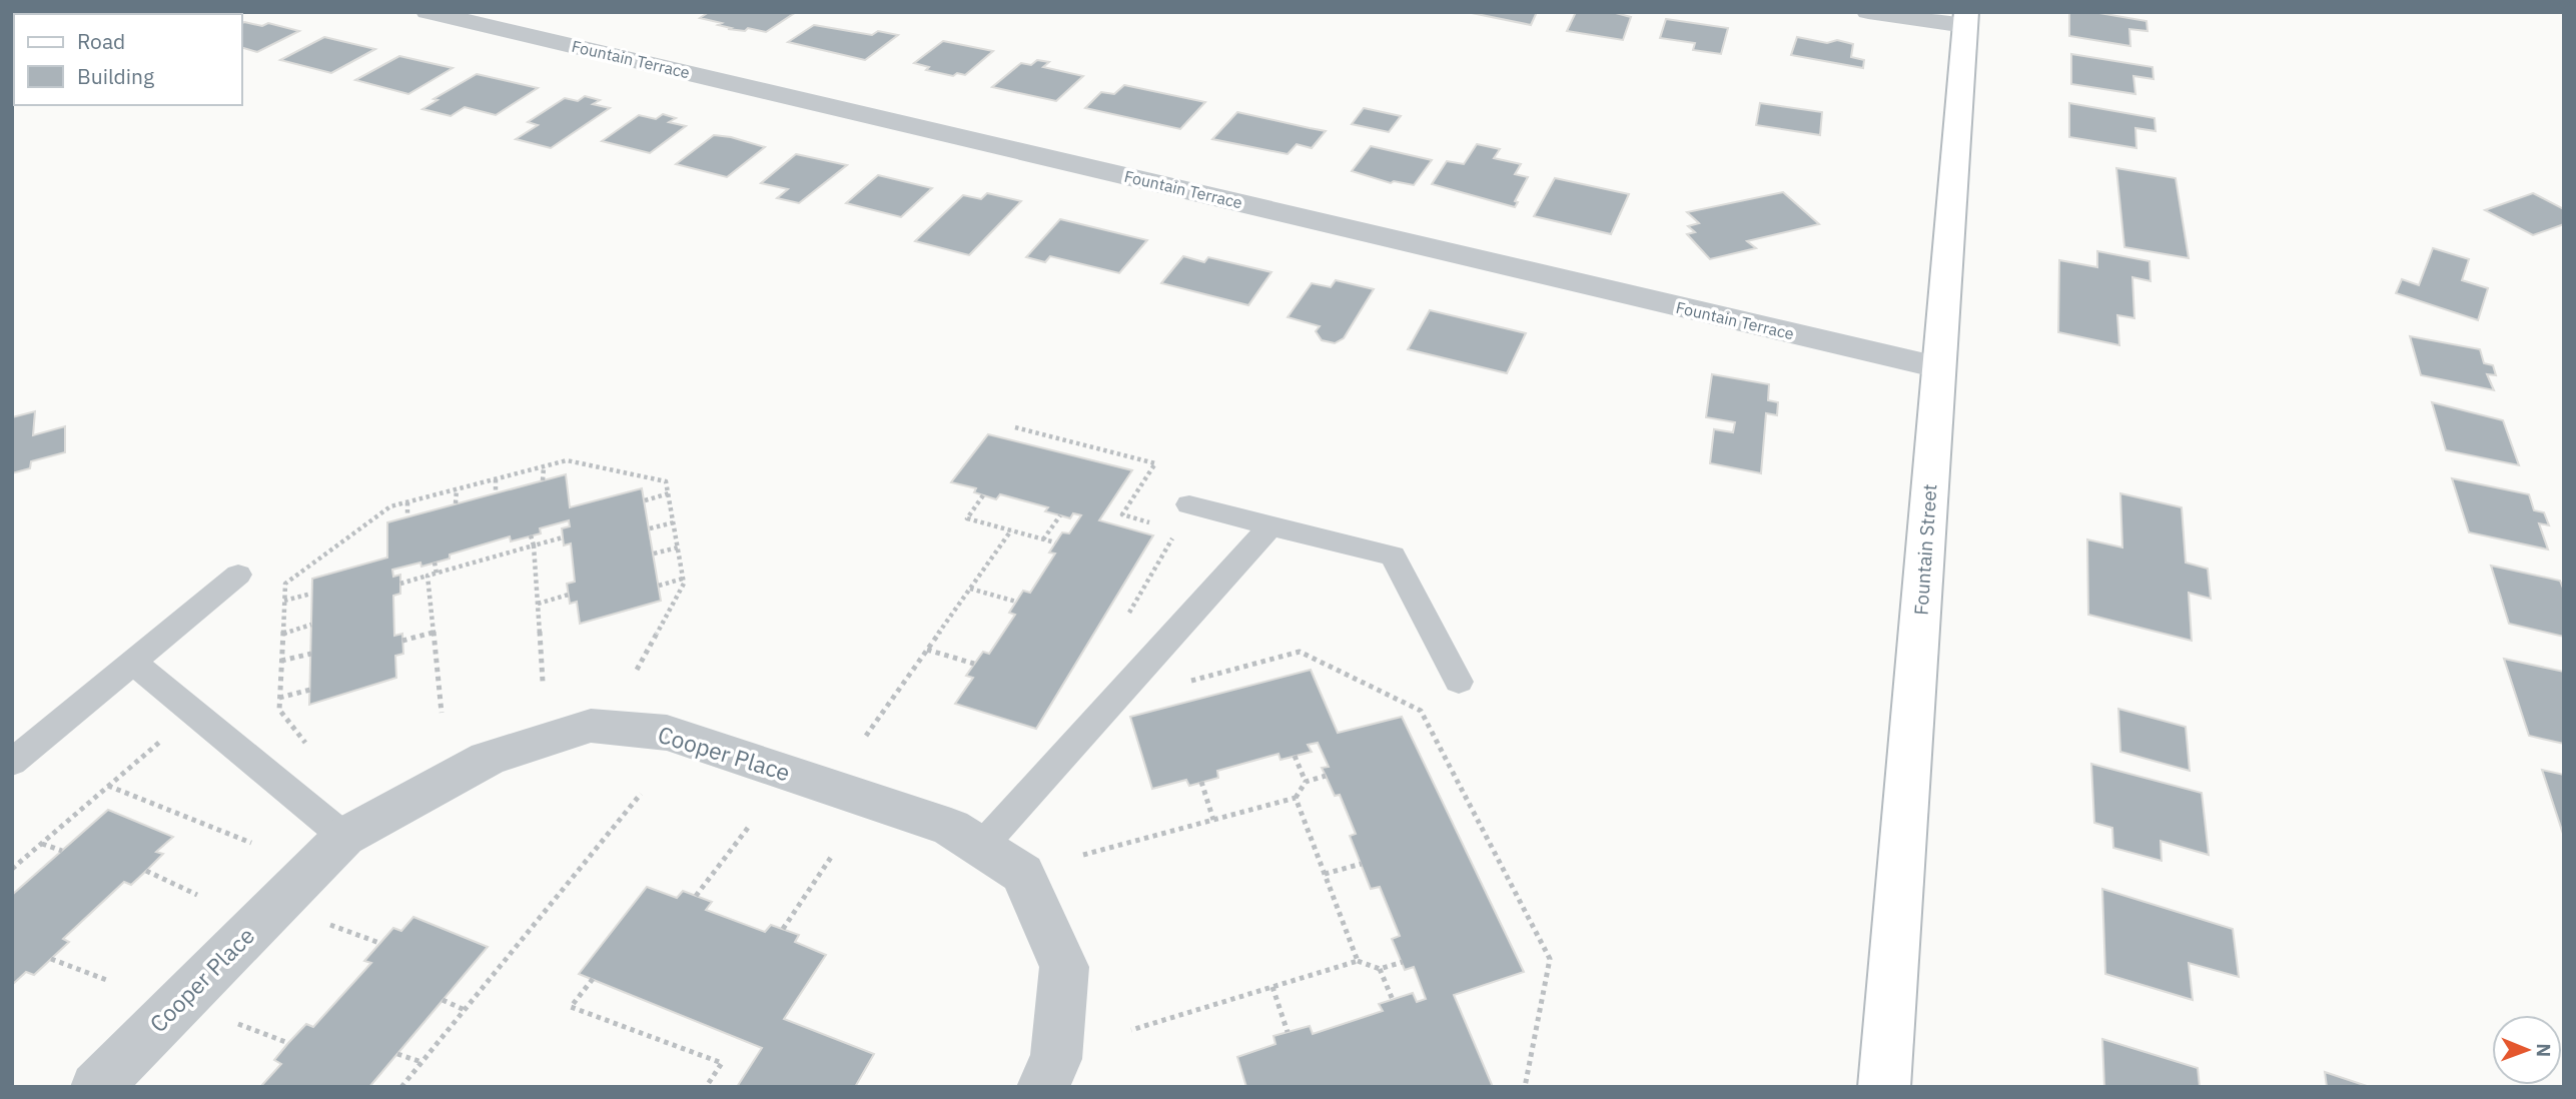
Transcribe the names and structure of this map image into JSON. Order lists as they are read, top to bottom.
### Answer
{
  "streets": {
    "main road": ["Fountain Street"],
    "street": ["Fountain Terrace", "Cooper Place"]
  },
  "crossings": [
    ["Fountain Terrace", "Fountain Street"]
  ],
  "legend": ["Road", "Building"],
  "north": "right"
}
